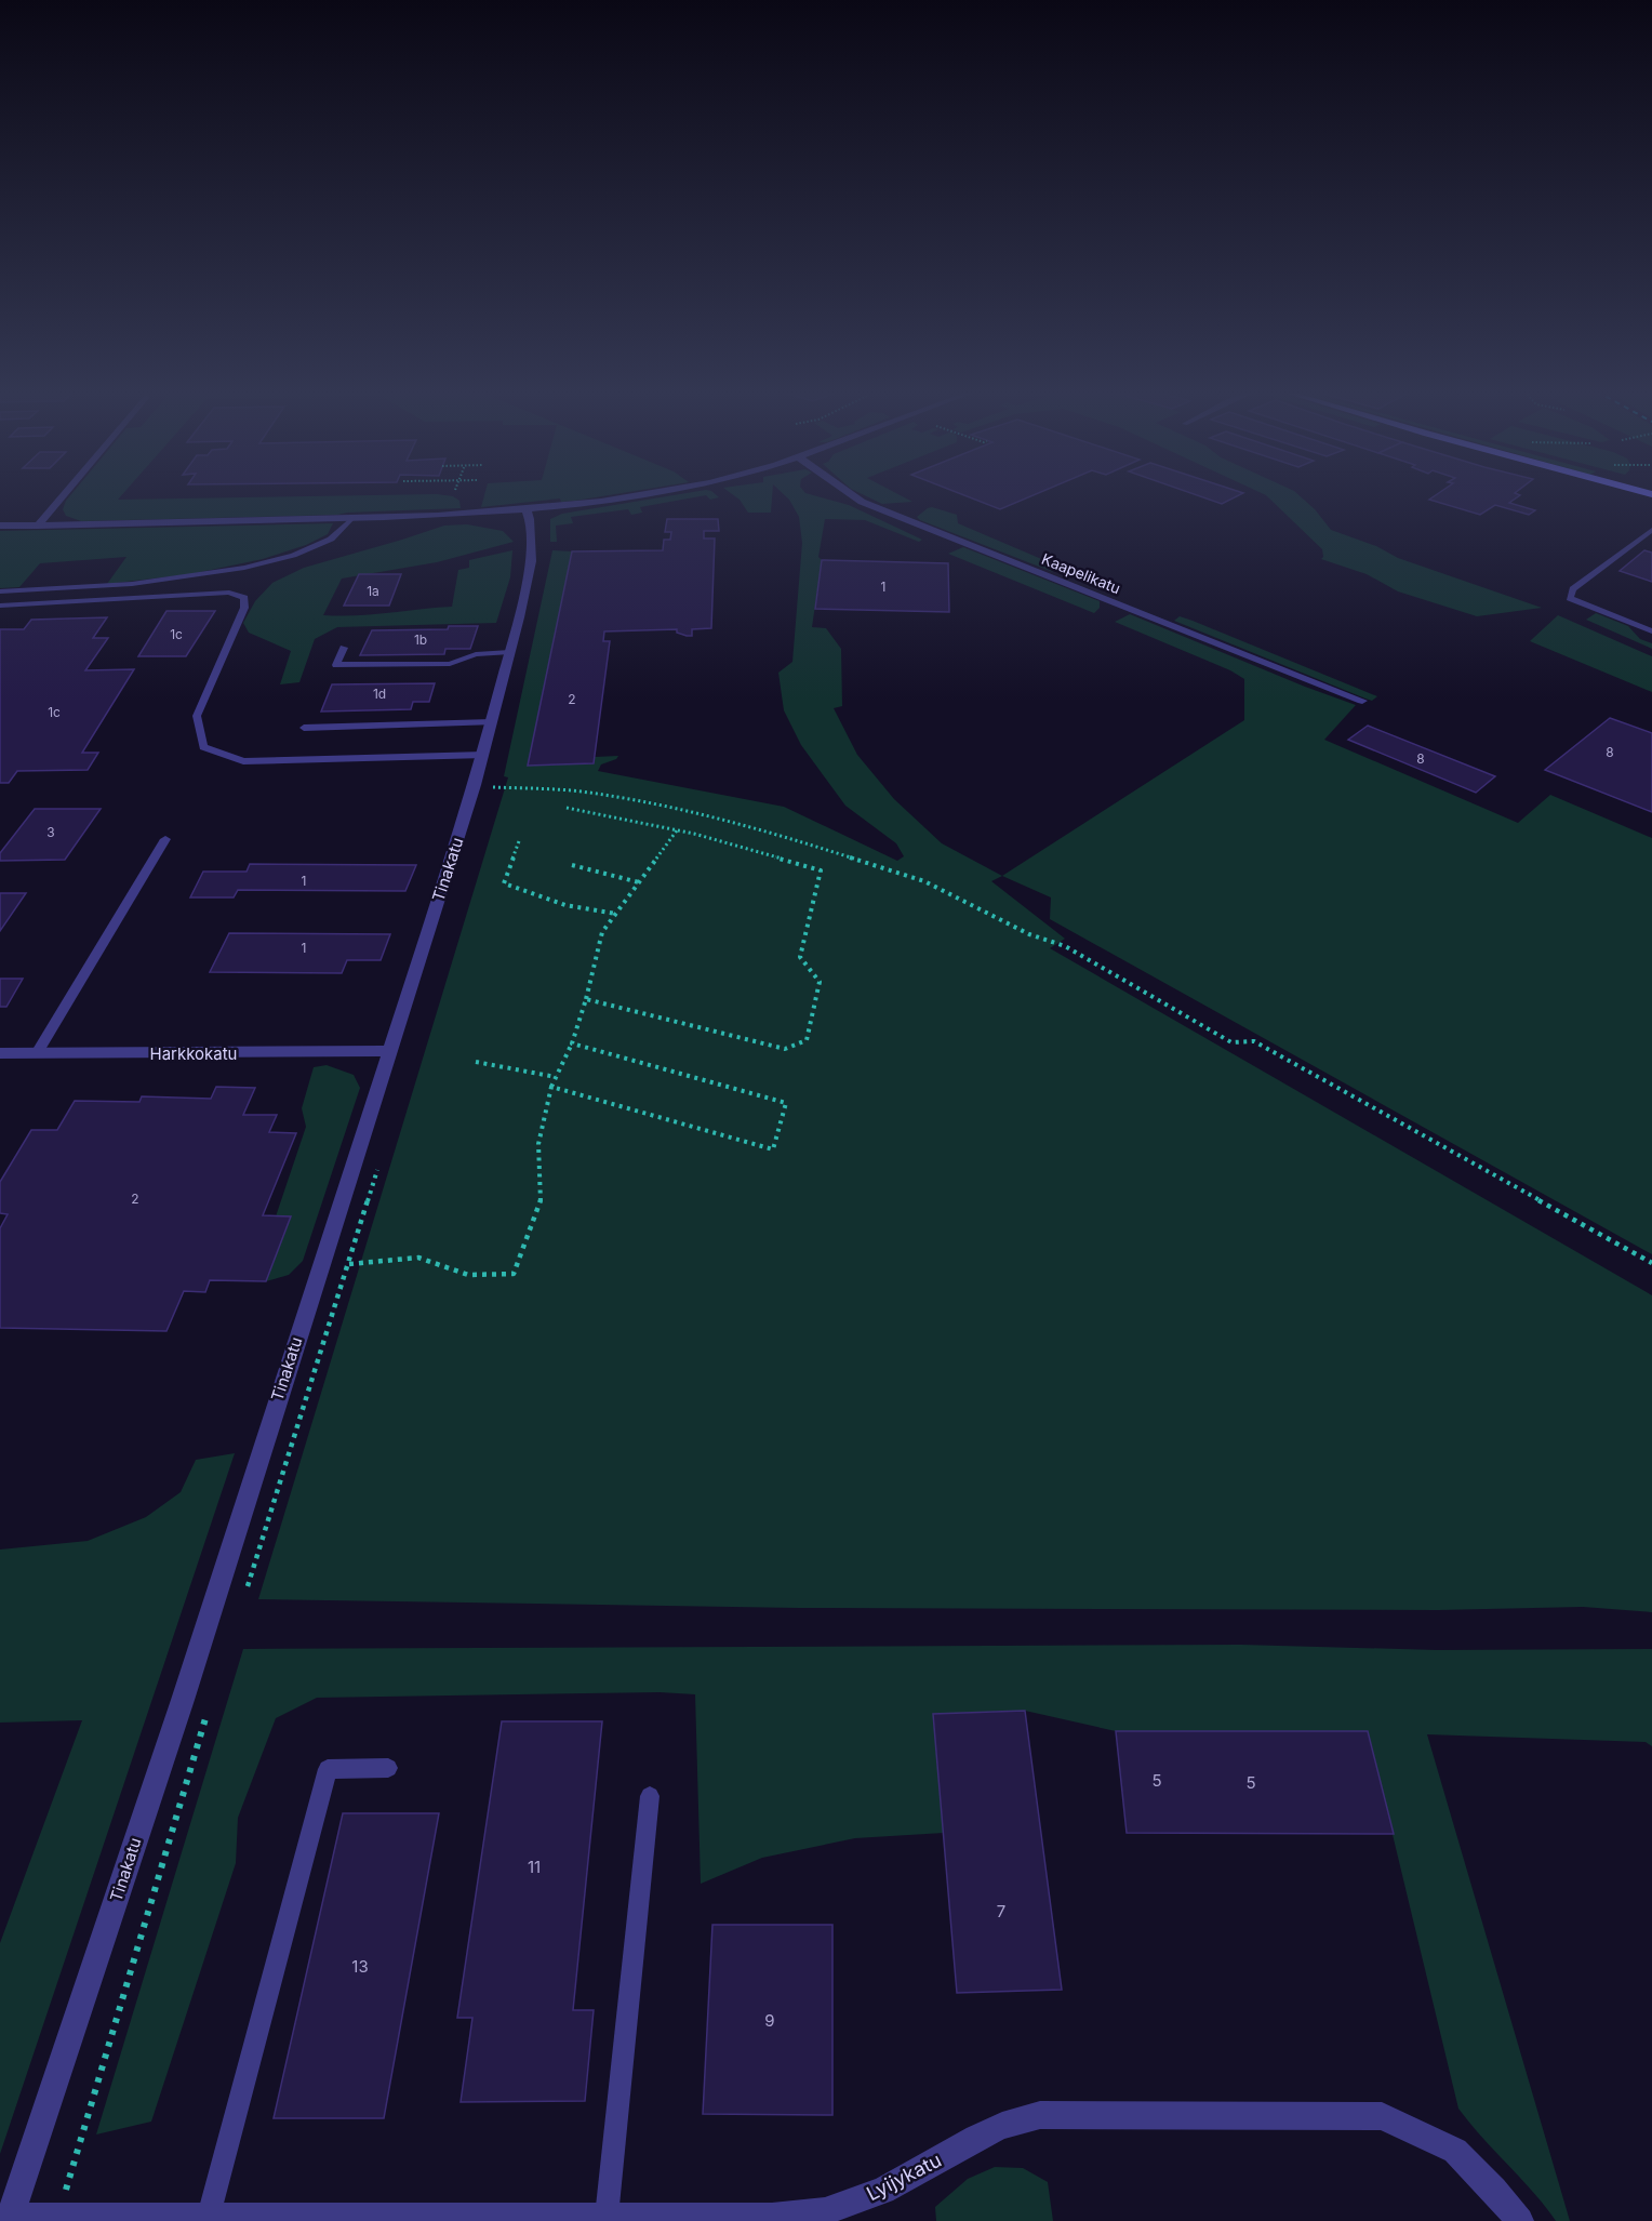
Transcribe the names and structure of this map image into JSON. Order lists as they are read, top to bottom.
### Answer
{
  "streets": {
    "street": [
      "Kaapelikatu",
      "Tinakatu",
      "Harkkokatu",
      "Lyijykatu"
    ]
  },
  "crossings": [
    ["Tinakatu", "Harkkokatu"],
    ["Tinakatu", "Lyijykatu"]
  ],
  "house_numbers": [
    "1",
    "1a",
    "1c",
    "1b",
    "1d",
    "2",
    "1c",
    "8",
    "8",
    "3",
    "1",
    "1",
    "2",
    "5",
    "5",
    "11",
    "7",
    "13",
    "9"
  ]
}
